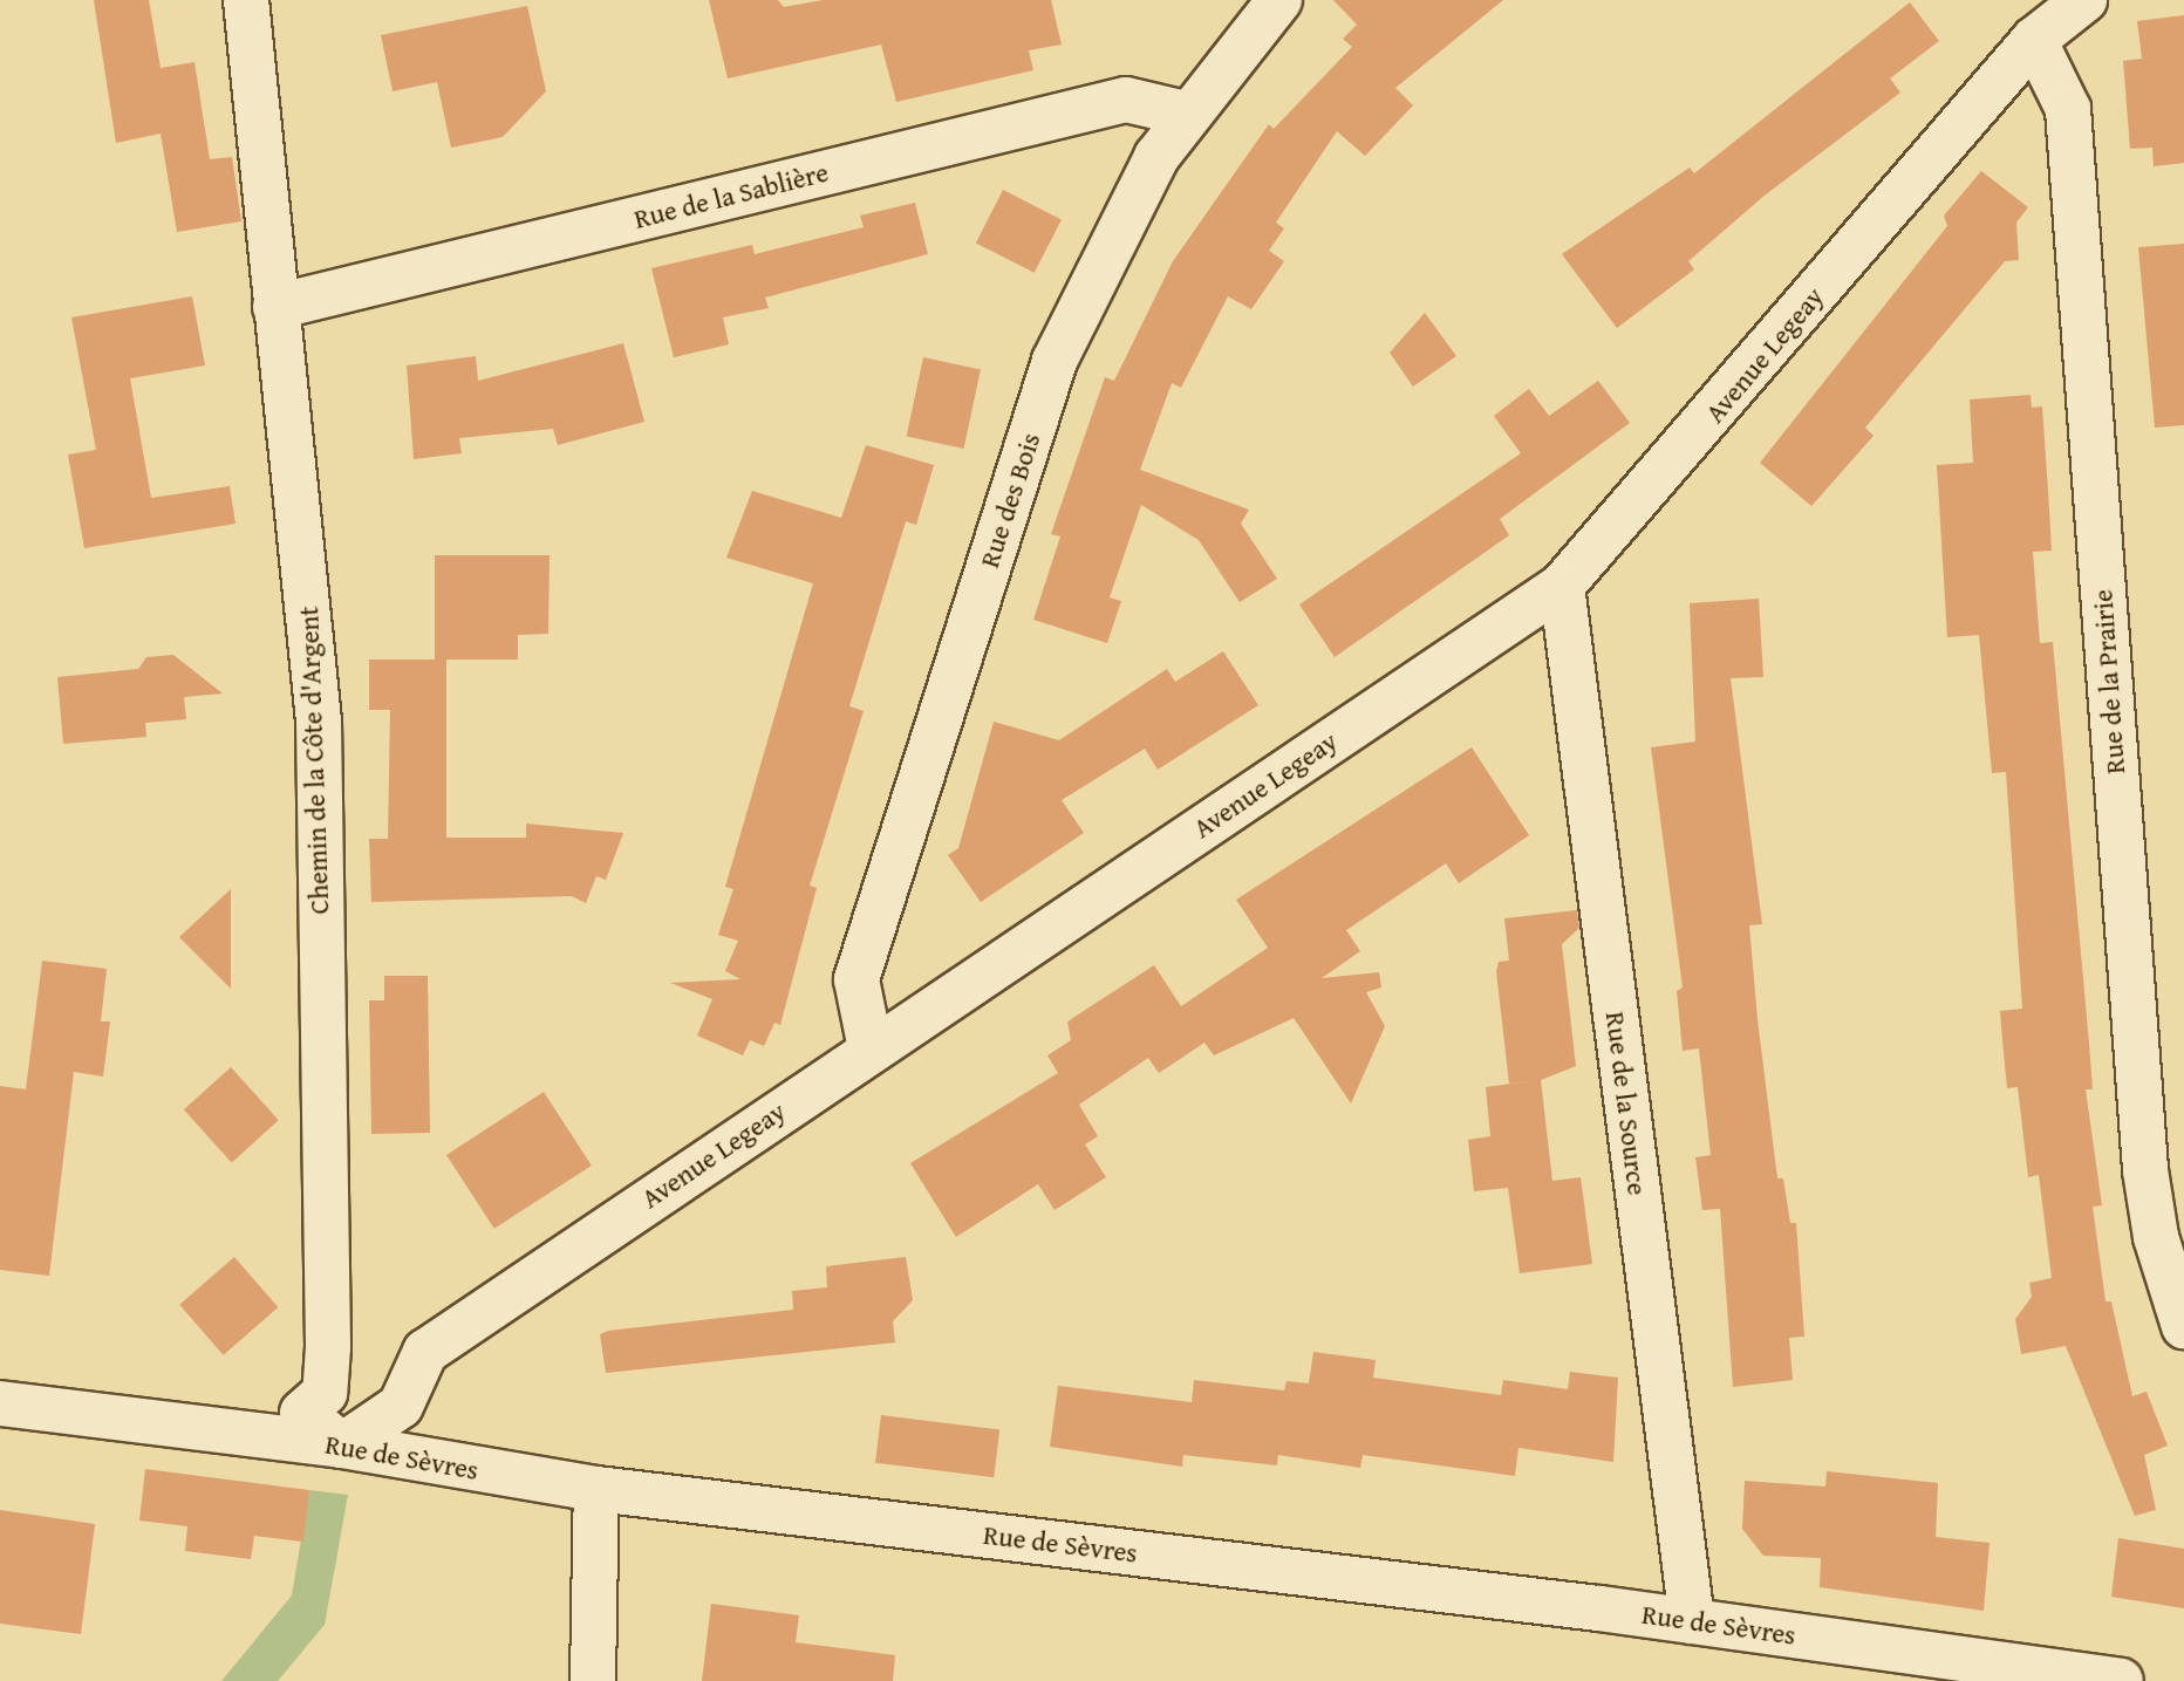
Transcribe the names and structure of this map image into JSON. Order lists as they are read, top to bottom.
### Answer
{
  "streets": {
    "street": [
      "Rue de la Sablière",
      "Avenue Legeay",
      "Rue des Bois",
      "Rue de la Prairie",
      "Chemin de la Côte d'Argent",
      "Rue de la Source",
      "Rue de Sèvres"
    ]
  },
  "crossings": [
    ["Rue de la Sablière", "Rue des Bois"],
    ["Rue de la Sablière", "Chemin de la Côte d'Argent"],
    ["Avenue Legeay", "Rue des Bois"],
    ["Avenue Legeay", "Rue de la Prairie"],
    ["Avenue Legeay", "Chemin de la Côte d'Argent"],
    ["Avenue Legeay", "Rue de la Source"],
    ["Avenue Legeay", "Rue de Sèvres"],
    ["Chemin de la Côte d'Argent", "Rue de Sèvres"],
    ["Rue de la Source", "Rue de Sèvres"]
  ]
}
